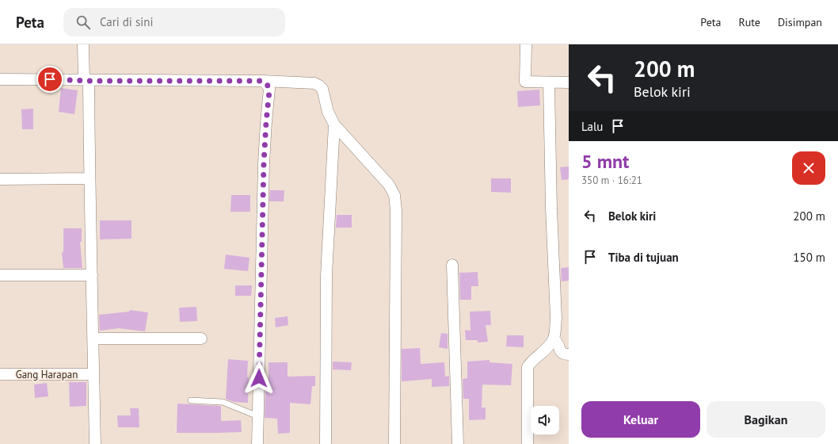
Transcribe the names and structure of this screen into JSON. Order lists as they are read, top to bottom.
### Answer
{
  "streets": {
    "street": ["Gang Harapan"]
  },
  "page": {
    "header": "Peta",
    "search": "Cari di sini",
    "nav": ["Peta", "Rute", "Disimpan"],
    "turn": ["200 m", "Belok kiri"],
    "then": "Lalu",
    "heading": ["5 mnt", "350 m · 16:21"],
    "list": [
      {
        "name": "Belok kiri",
        "value": "200 m"
      },
      {
        "name": "Tiba di tujuan",
        "value": "150 m"
      }
    ],
    "buttons": ["Keluar", "Bagikan"]
  }
}
